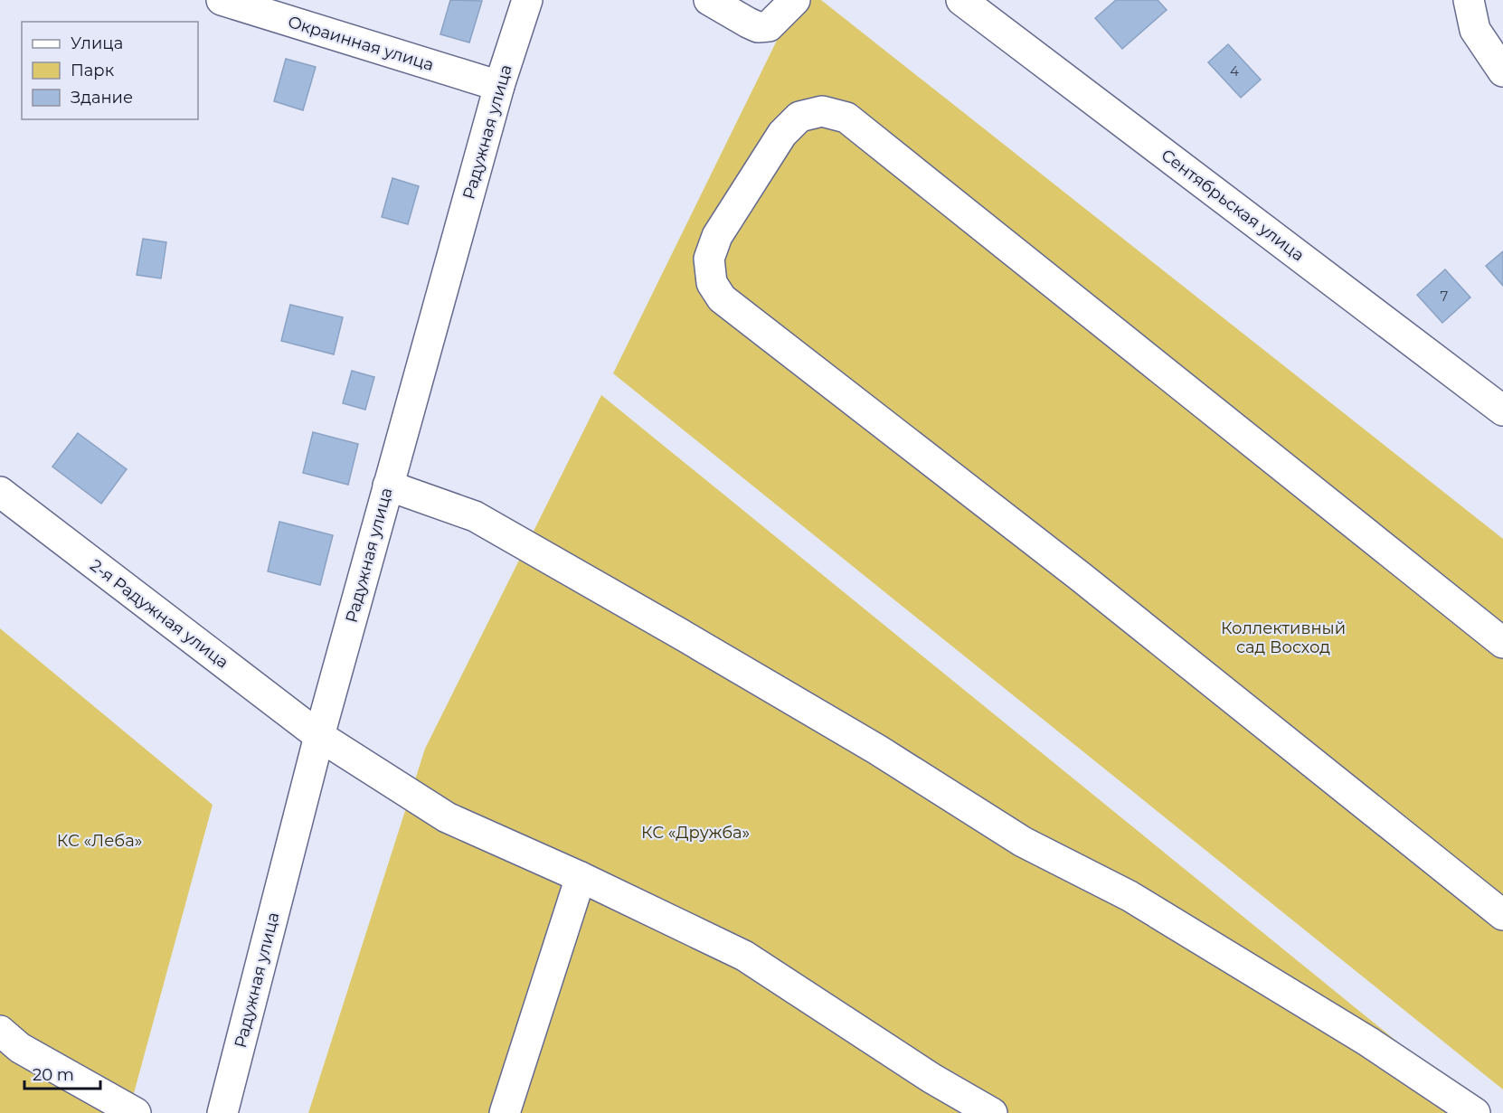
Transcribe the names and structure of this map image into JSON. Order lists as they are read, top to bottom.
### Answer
{
  "streets": {
    "street": [
      "Окраинная улица",
      "Радужная улица",
      "Сентябрьская улица",
      "2-я Радужная улица"
    ]
  },
  "crossings": [
    ["Окраинная улица", "Радужная улица"],
    ["Радужная улица", "2-я Радужная улица"]
  ],
  "parks": ["Коллективный сад Восход", "КС «Дружба»", "КС «Леба»"],
  "house_numbers": ["4", "7"],
  "legend": ["Улица", "Парк", "Здание"],
  "scale_bar": "20 m"
}
